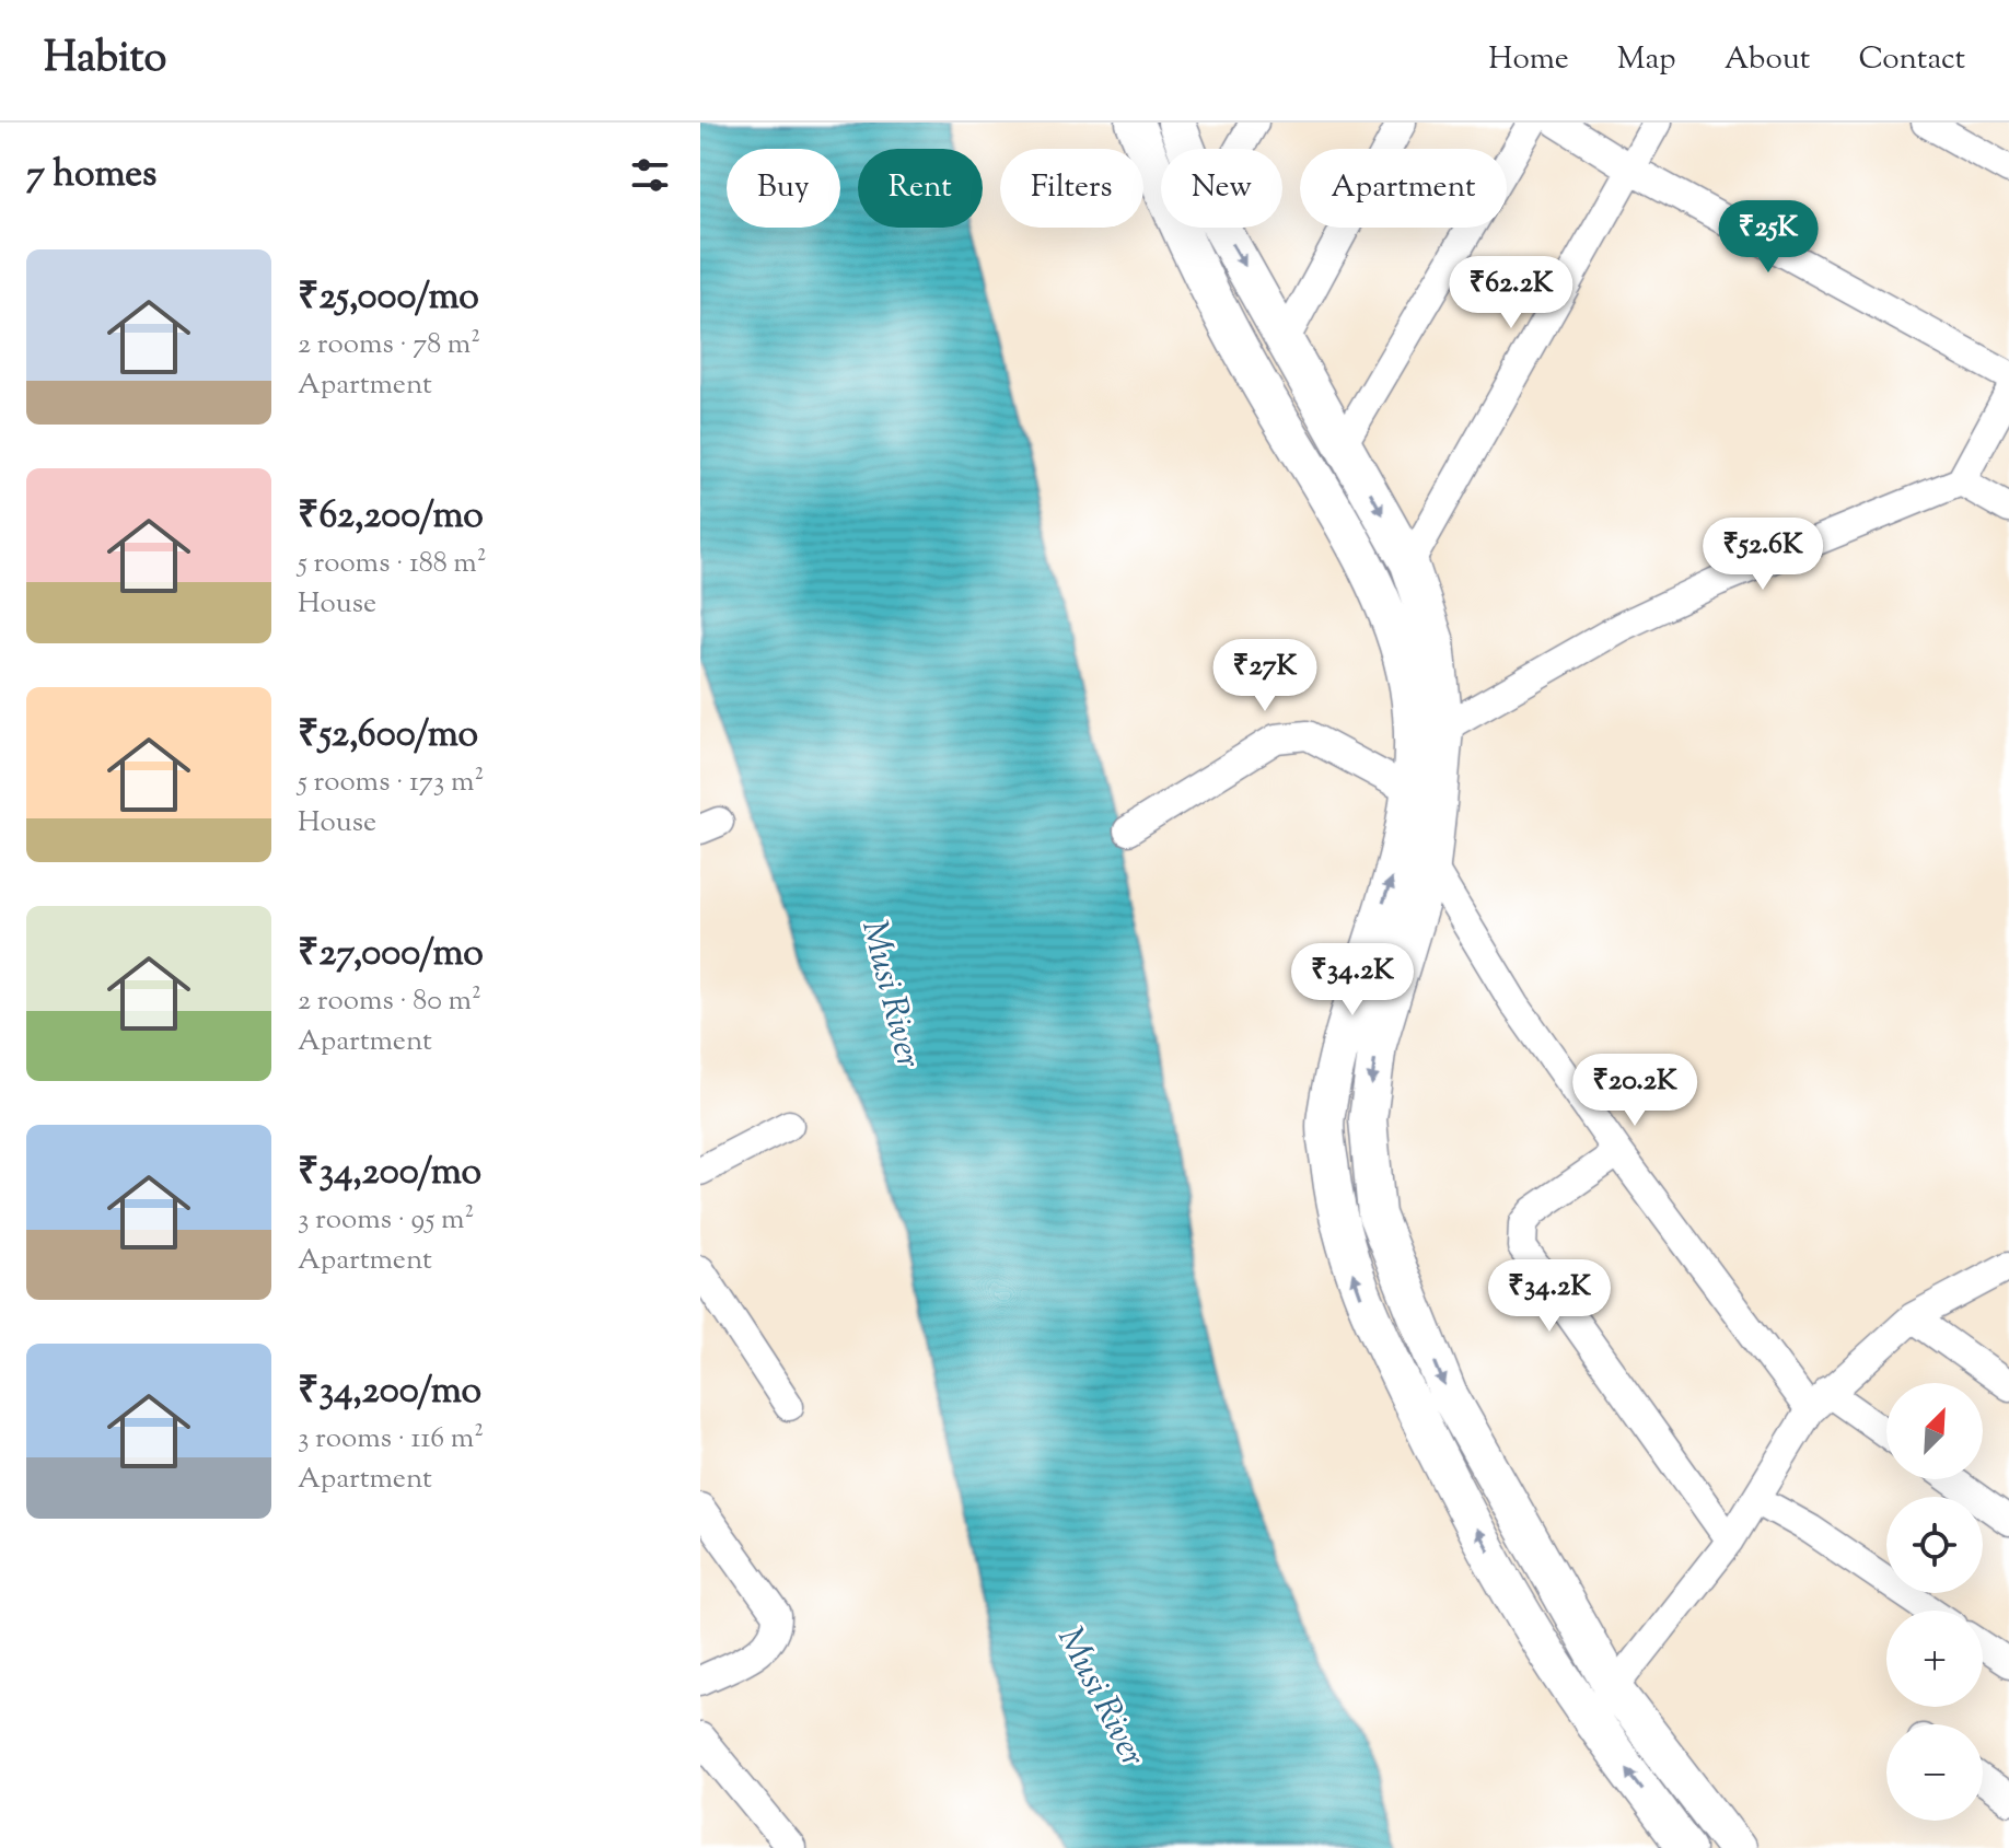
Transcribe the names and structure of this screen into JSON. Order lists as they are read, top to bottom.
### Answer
{
  "water": ["Musi River"],
  "north": "top right",
  "page": {
    "header": "Habito",
    "nav": [
      "Home",
      "Map",
      "About",
      "Contact"
    ],
    "heading": "7 homes",
    "chip": [
      "Buy",
      "Rent",
      "Filters",
      "New",
      "Apartment"
    ],
    "price": [
      "₹25K",
      "₹62.2K",
      "₹52.6K",
      "₹27K",
      "₹34.2K",
      "₹20.2K",
      "₹34.2K"
    ],
    "list": [
      {
        "name": "₹25,000/mo",
        "note": "2 rooms · 78 m² · Apartment"
      },
      {
        "name": "₹62,200/mo",
        "note": "5 rooms · 188 m² · House"
      },
      {
        "name": "₹52,600/mo",
        "note": "5 rooms · 173 m² · House"
      },
      {
        "name": "₹27,000/mo",
        "note": "2 rooms · 80 m² · Apartment"
      },
      {
        "name": "₹34,200/mo",
        "note": "3 rooms · 95 m² · Apartment"
      },
      {
        "name": "₹34,200/mo",
        "note": "3 rooms · 116 m² · Apartment"
      }
    ],
    "map_buttons": ["+", "−"]
  }
}
